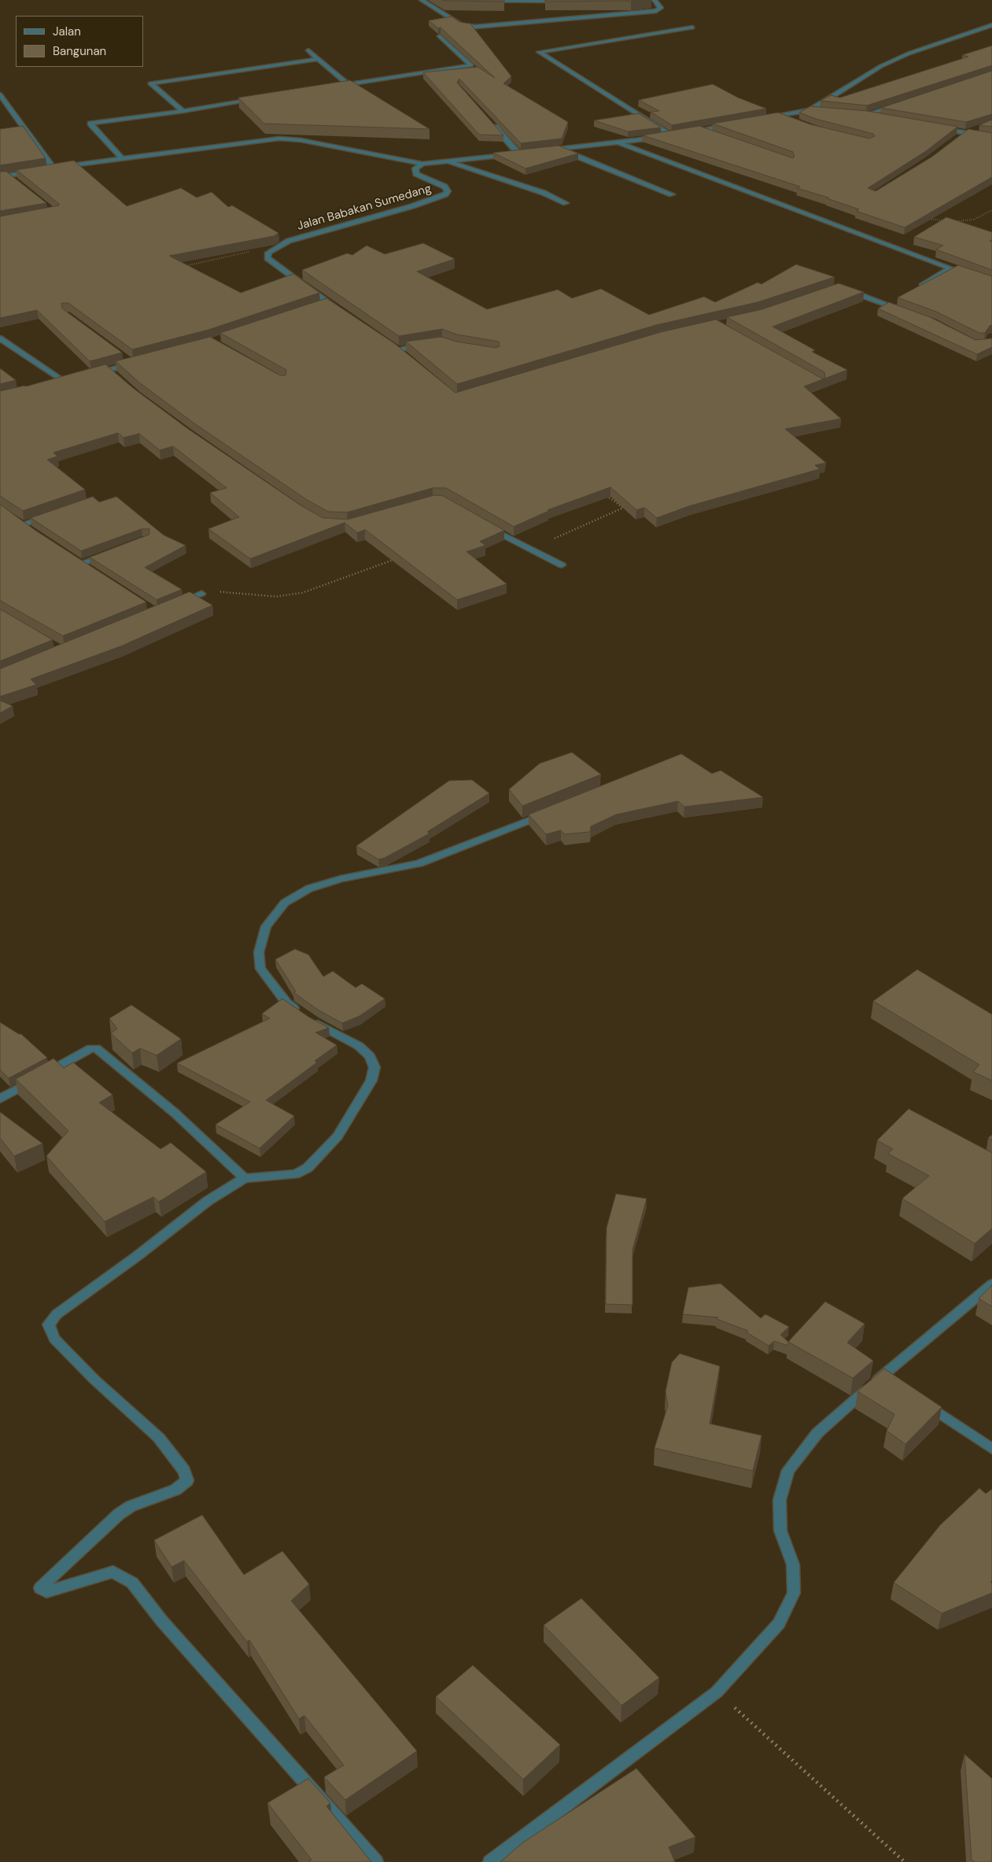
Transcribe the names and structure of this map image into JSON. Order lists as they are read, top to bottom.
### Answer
{
  "streets": {
    "street": ["Jalan Babakan Sumedang"]
  },
  "legend": ["Jalan", "Bangunan"]
}
